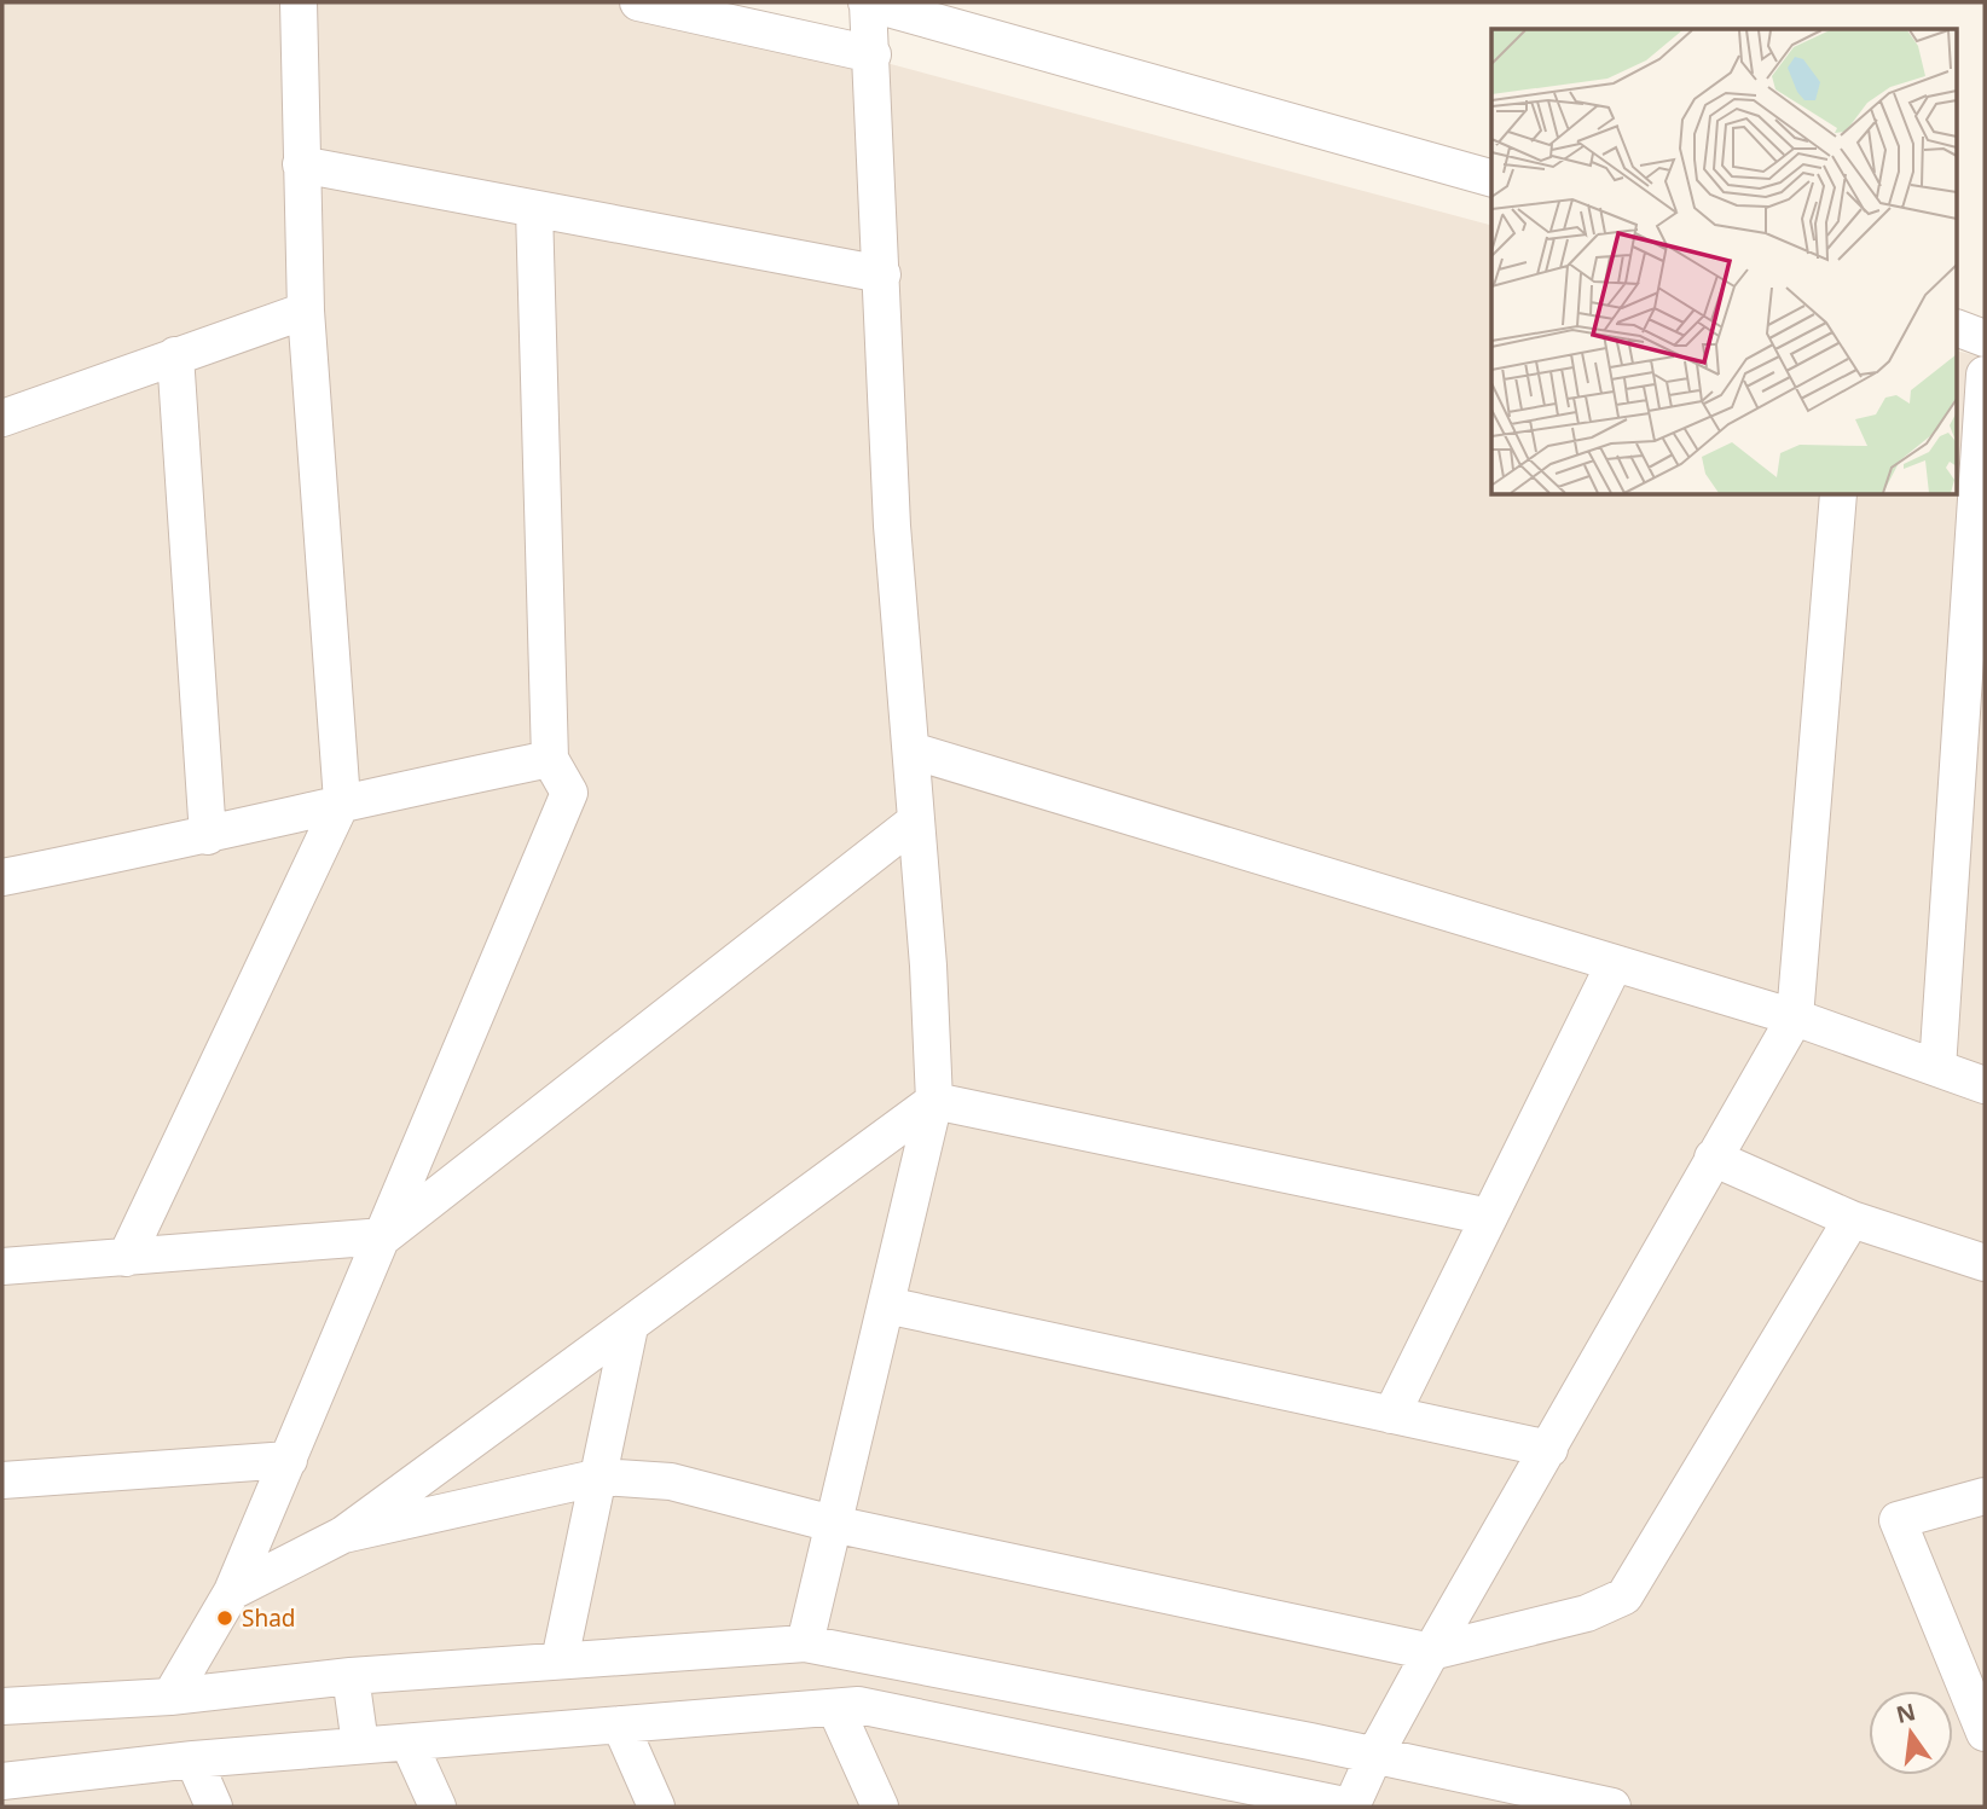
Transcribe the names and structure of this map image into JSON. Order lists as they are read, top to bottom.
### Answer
{
  "places": ["Shad"],
  "north": "top"
}
